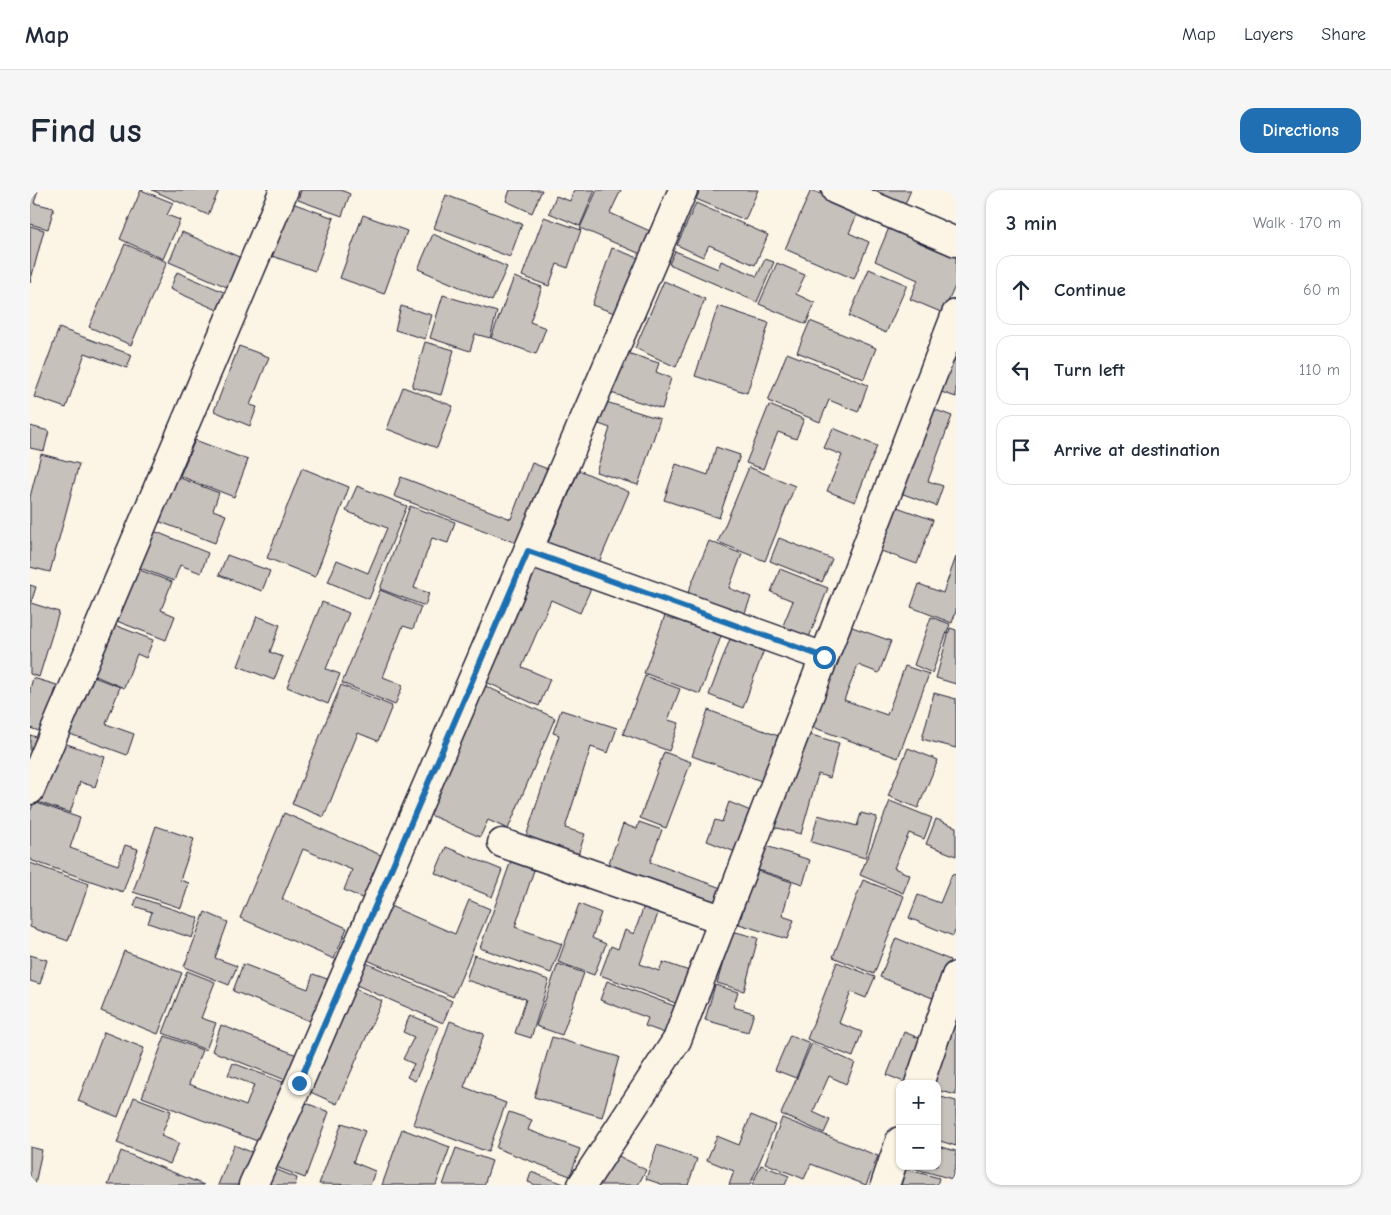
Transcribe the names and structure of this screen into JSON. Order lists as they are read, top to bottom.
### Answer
{
  "page": {
    "header": "Map",
    "nav": ["Map", "Layers", "Share"],
    "buttons": "Directions",
    "title": "Find us",
    "heading": ["3 min", "Walk · 170 m"],
    "list": [
      ["Continue", "60 m"],
      ["Turn left", "110 m"],
      "Arrive at destination"
    ],
    "map_buttons": ["+", "−"]
  }
}
